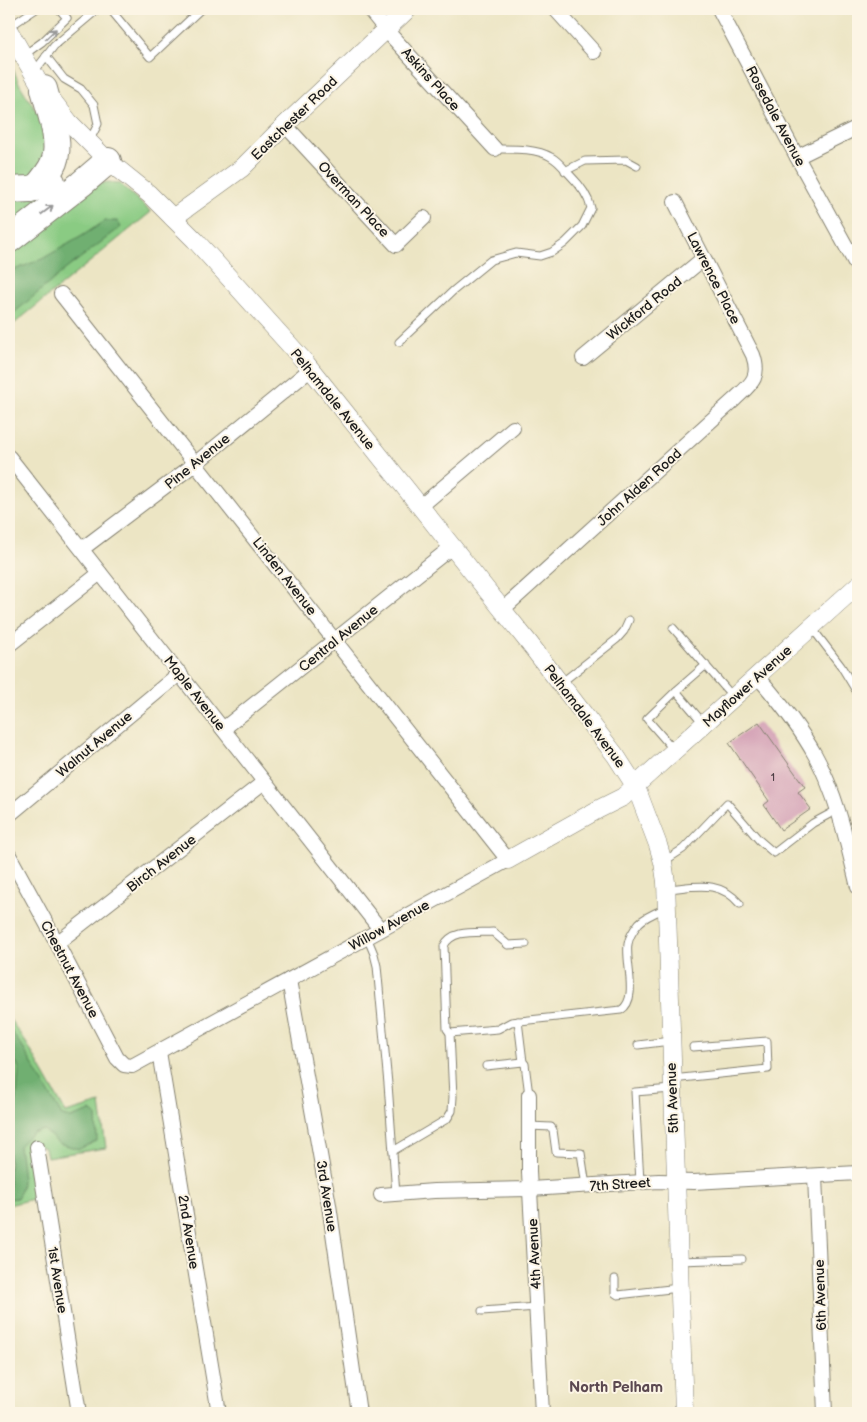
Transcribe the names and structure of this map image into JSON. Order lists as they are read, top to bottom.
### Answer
{
  "streets": {
    "street": [
      "Askins Place",
      "Rosedale Avenue",
      "Eastchester Road",
      "Overman Place",
      "Lawrence Place",
      "Wickford Road",
      "Pelhamdale Avenue",
      "Pine Avenue",
      "John Alden Road",
      "Linden Avenue",
      "Central Avenue",
      "Mayflower Avenue",
      "Maple Avenue",
      "Walnut Avenue",
      "Birch Avenue",
      "Willow Avenue",
      "Chestnut Avenue",
      "5th Avenue",
      "7th Street",
      "3rd Avenue",
      "2nd Avenue",
      "4th Avenue",
      "1st Avenue",
      "6th Avenue"
    ]
  },
  "crossings": [
    ["Askins Place", "Eastchester Road"],
    ["Eastchester Road", "Overman Place"],
    ["Eastchester Road", "Pelhamdale Avenue"],
    ["Lawrence Place", "Wickford Road"],
    ["Lawrence Place", "John Alden Road"],
    ["Pelhamdale Avenue", "Pine Avenue"],
    ["Pelhamdale Avenue", "John Alden Road"],
    ["Pelhamdale Avenue", "Central Avenue"],
    ["Pelhamdale Avenue", "Mayflower Avenue"],
    ["Pelhamdale Avenue", "Willow Avenue"],
    ["Pelhamdale Avenue", "5th Avenue"],
    ["Pine Avenue", "Linden Avenue"],
    ["Pine Avenue", "Maple Avenue"],
    ["Linden Avenue", "Central Avenue"],
    ["Linden Avenue", "Willow Avenue"],
    ["Central Avenue", "Maple Avenue"],
    ["Mayflower Avenue", "Willow Avenue"],
    ["Mayflower Avenue", "5th Avenue"],
    ["Maple Avenue", "Walnut Avenue"],
    ["Maple Avenue", "Birch Avenue"],
    ["Maple Avenue", "Willow Avenue"],
    ["Birch Avenue", "Chestnut Avenue"],
    ["Willow Avenue", "Chestnut Avenue"],
    ["Willow Avenue", "5th Avenue"],
    ["Willow Avenue", "3rd Avenue"],
    ["Willow Avenue", "2nd Avenue"],
    ["5th Avenue", "7th Street"],
    ["7th Street", "4th Avenue"],
    ["7th Street", "6th Avenue"]
  ],
  "districts": ["North Pelham"],
  "house_numbers": ["1"]
}
